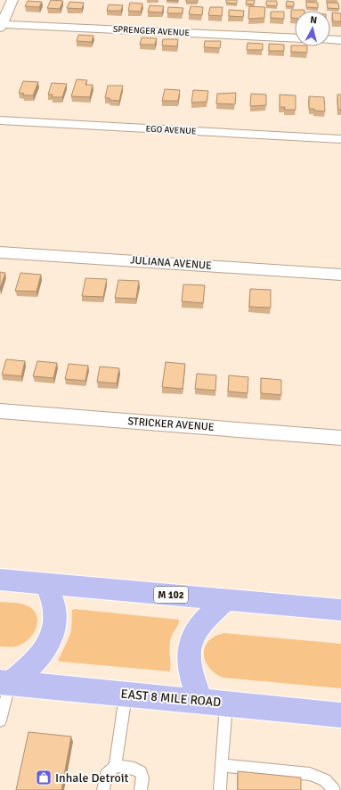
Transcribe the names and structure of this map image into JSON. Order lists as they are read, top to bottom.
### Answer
{
  "streets": {
    "highway": ["M 102", "EAST 8 MILE ROAD"],
    "street": [
      "SPRENGER AVENUE",
      "EGO AVENUE",
      "JULIANA AVENUE",
      "STRICKER AVENUE"
    ]
  },
  "places": {
    "shop": ["Inhale Detroit"]
  },
  "north": "top"
}
